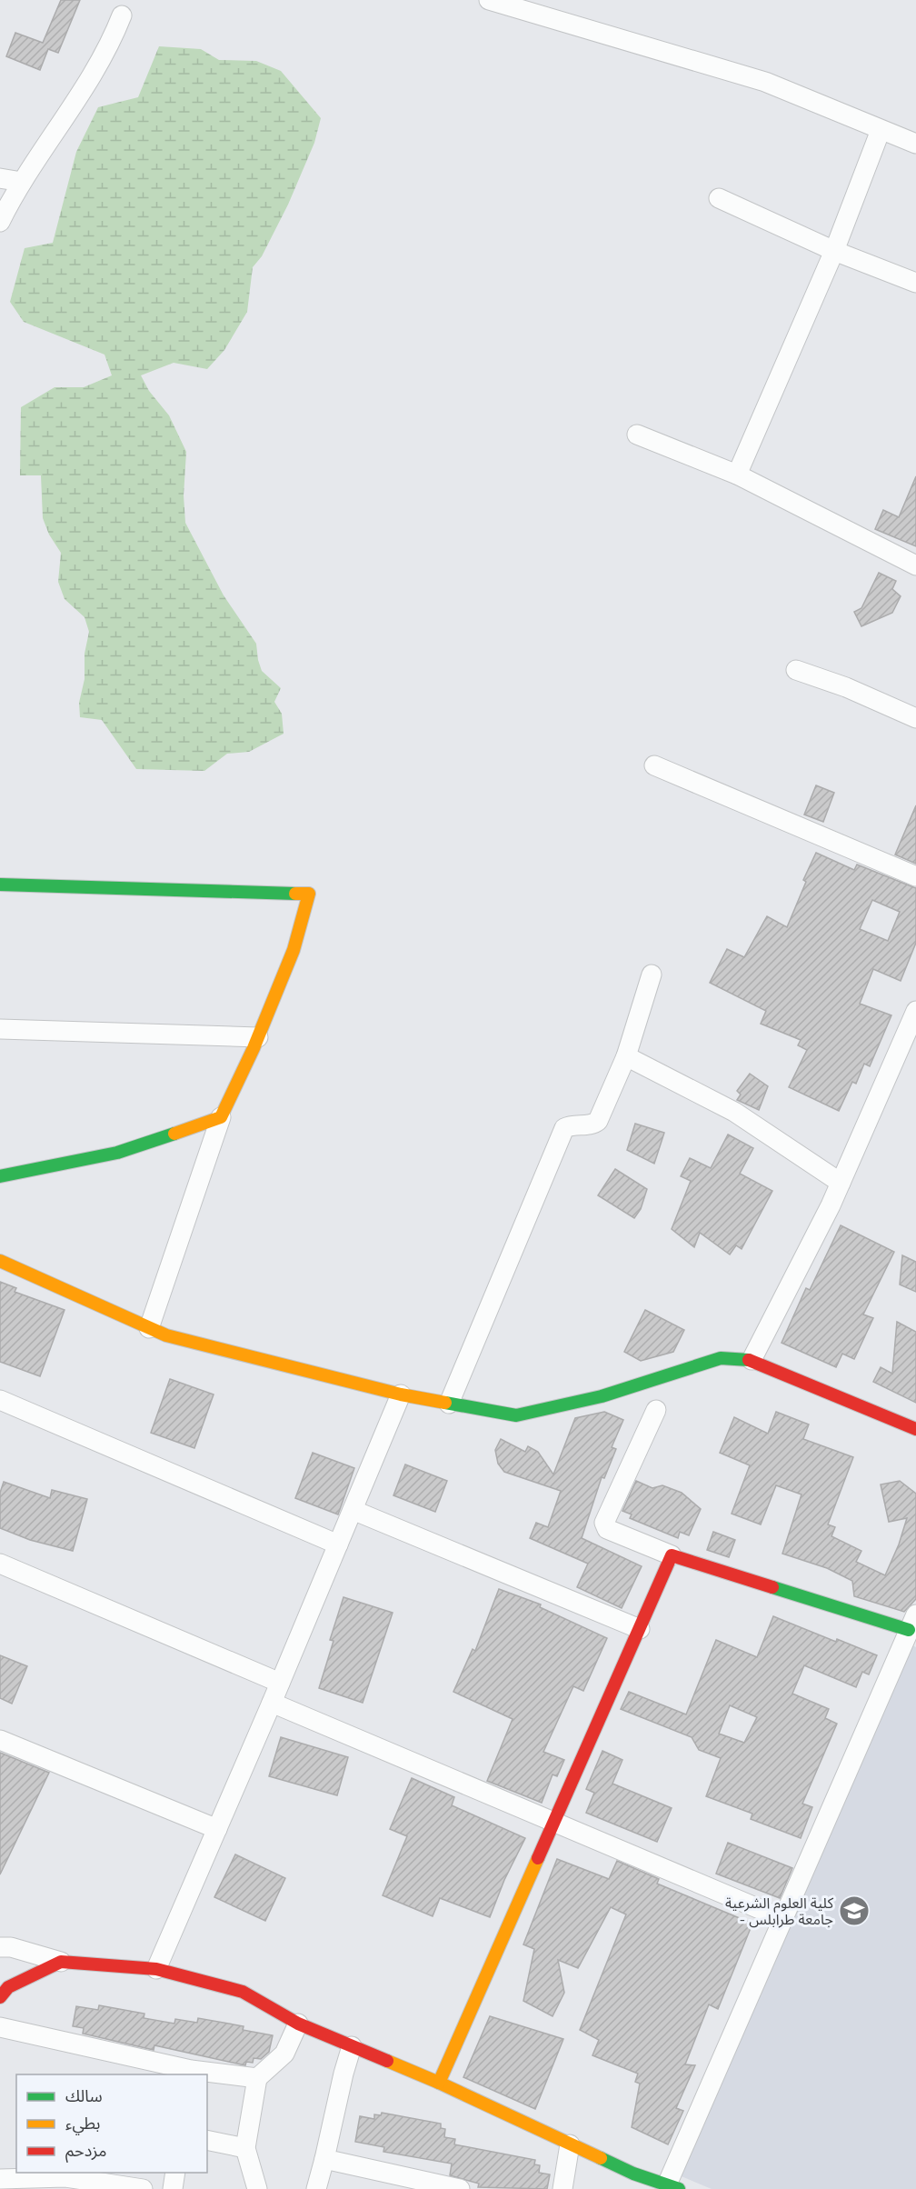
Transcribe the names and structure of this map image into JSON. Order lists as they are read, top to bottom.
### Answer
{
  "places": {
    "school or university": ["كلية العلوم الشرعية - جامعة طرابلس"]
  },
  "legend": ["سالك", "بطيء", "مزدحم"]
}
